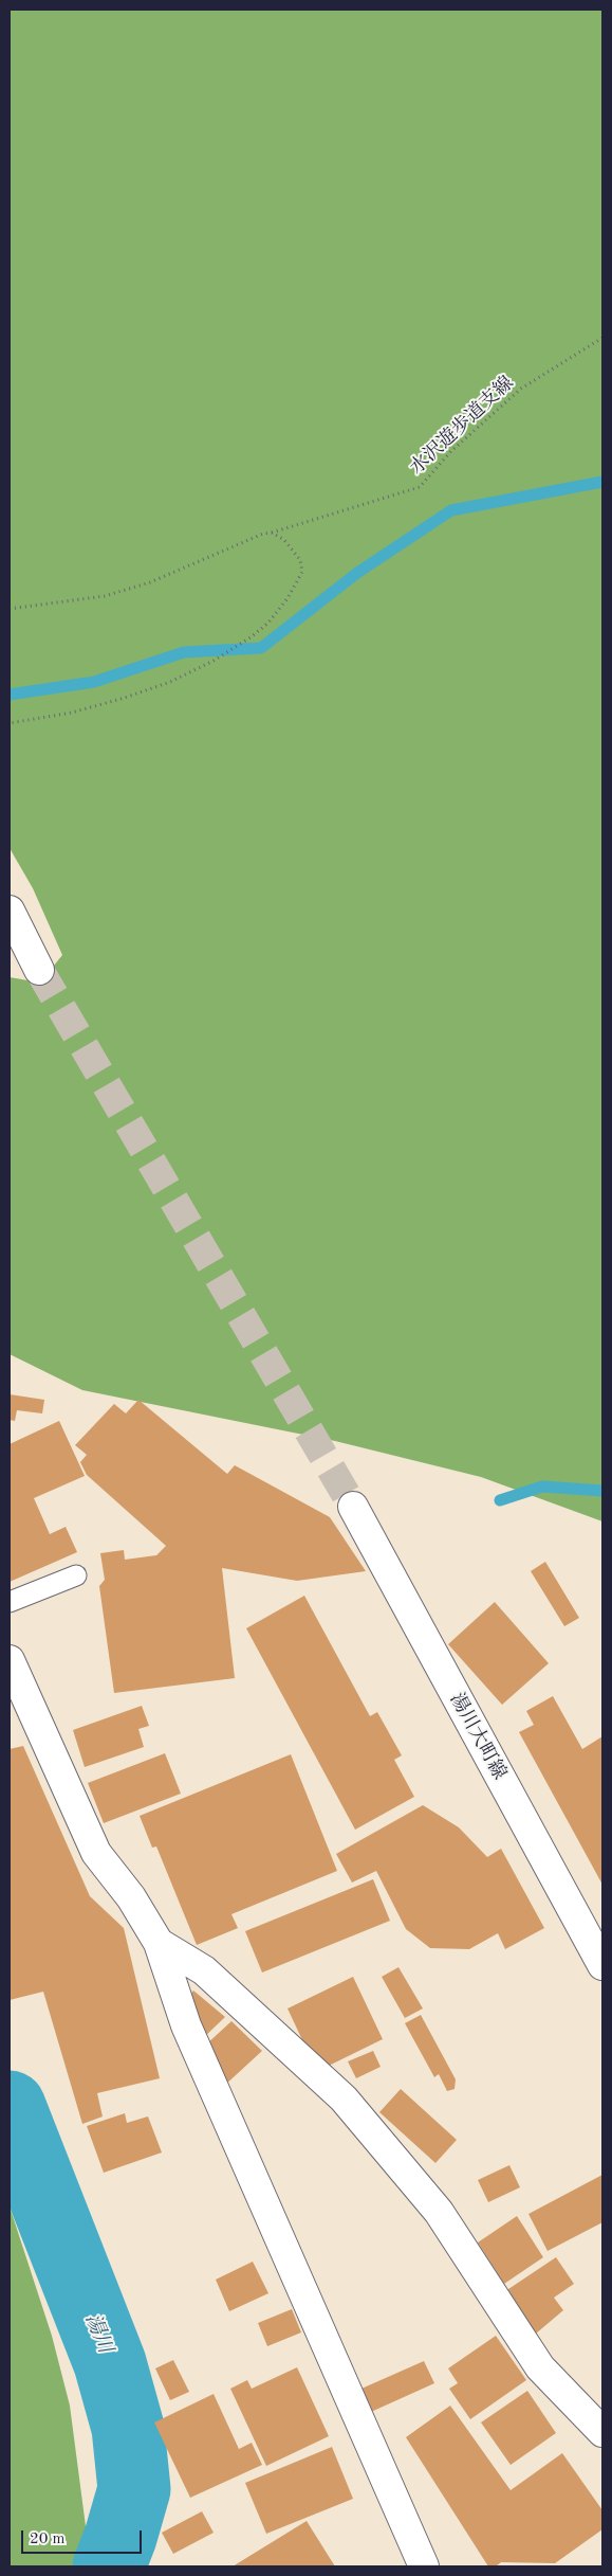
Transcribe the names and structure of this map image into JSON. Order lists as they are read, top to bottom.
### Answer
{
  "streets": {
    "street": ["湯川大町線"],
    "path": ["水沢遊歩道支線"]
  },
  "water": ["湯川"],
  "scale_bar": "20 m"
}
